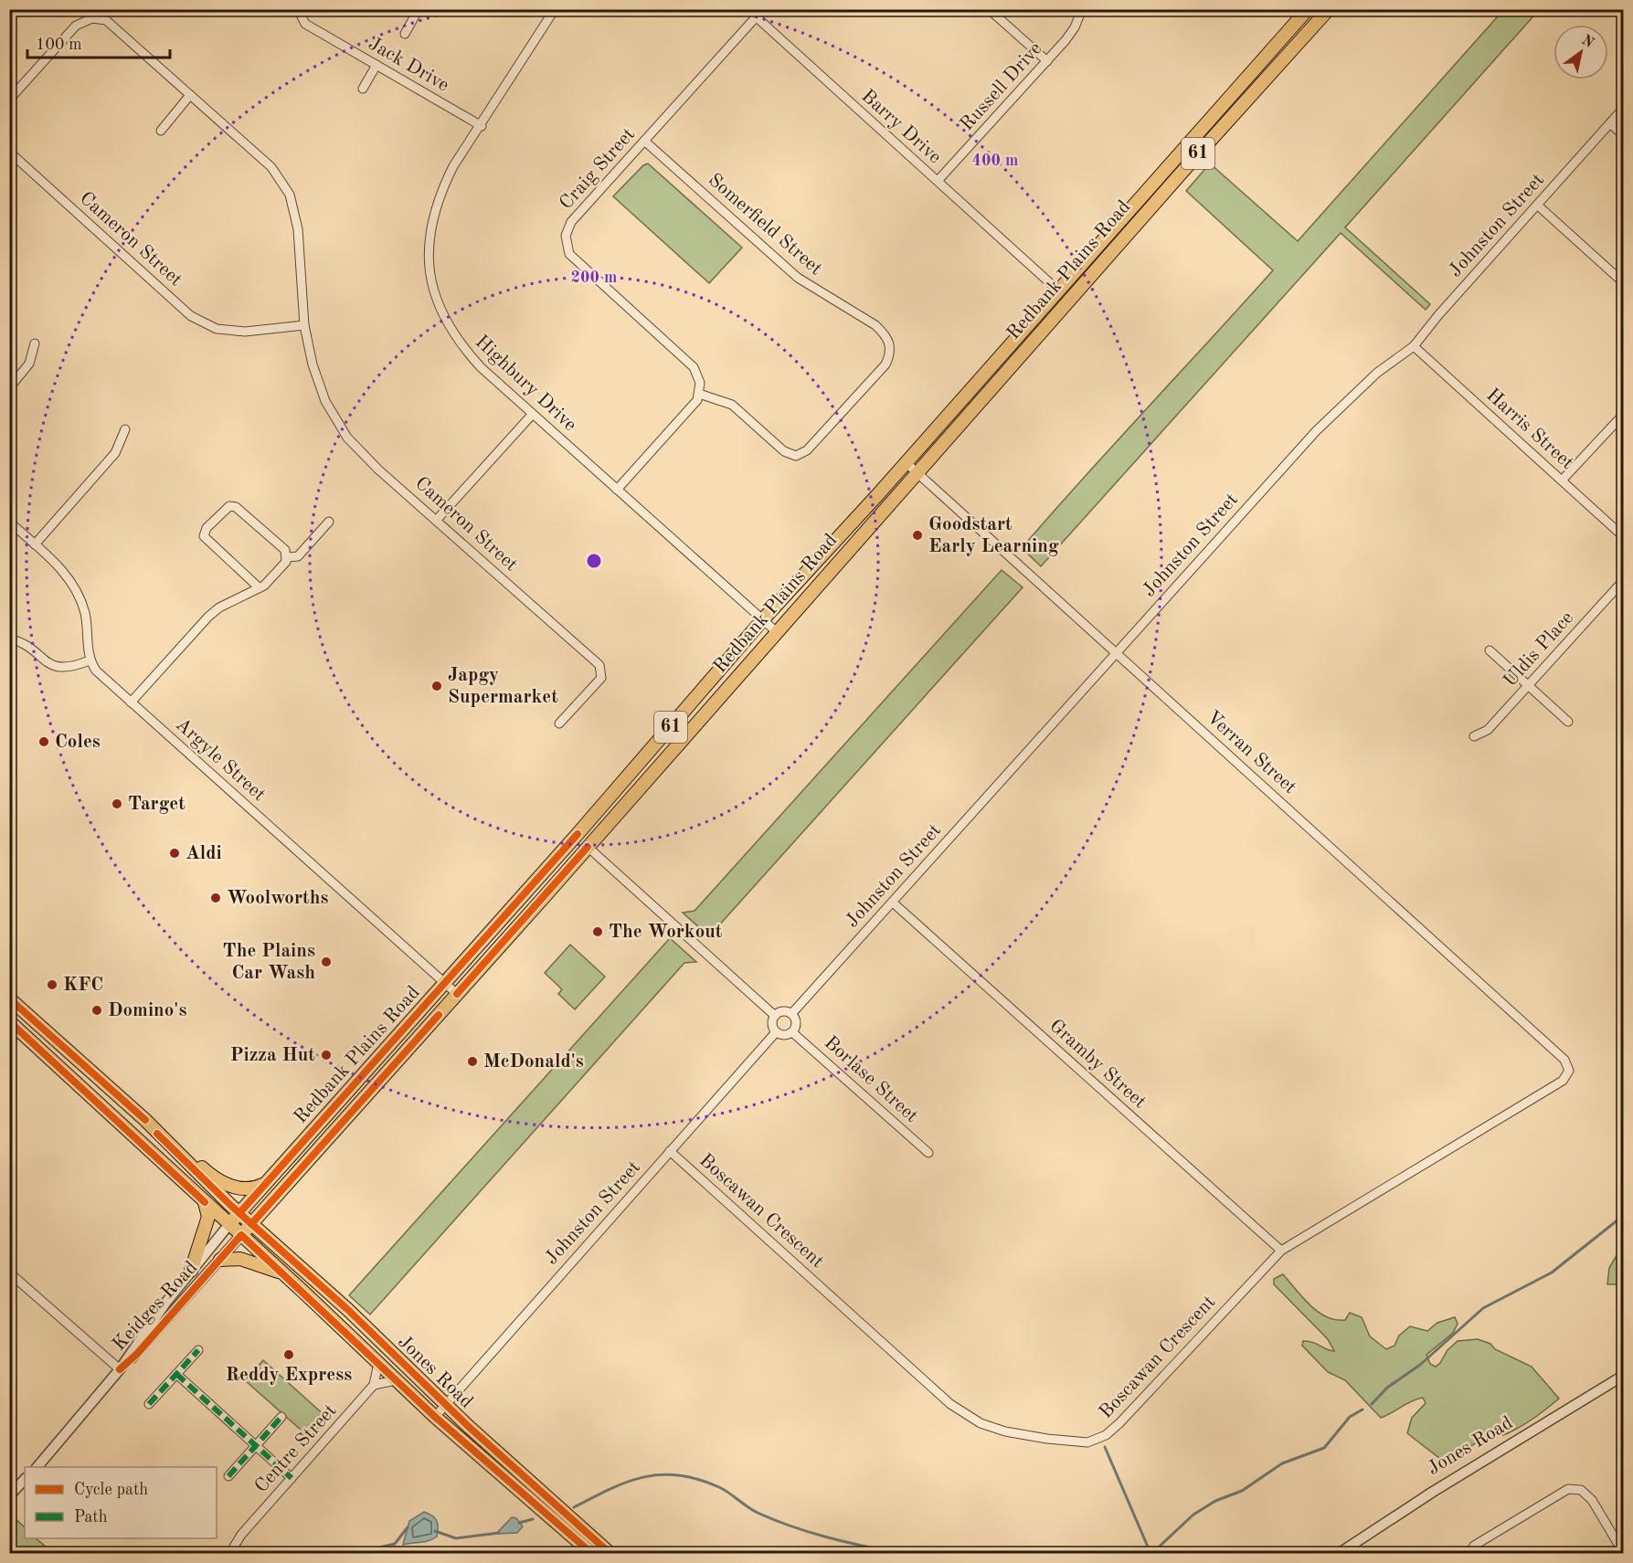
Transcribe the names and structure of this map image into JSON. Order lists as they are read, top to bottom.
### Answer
{
  "streets": {
    "main road": [
      "61",
      "Redbank Plains Road",
      "Keidges Road",
      "Jones Road"
    ],
    "street": [
      "Jack Drive",
      "Russell Drive",
      "Barry Drive",
      "Craig Street",
      "Somerfield Street",
      "Johnston Street",
      "Cameron Street",
      "Highbury Drive",
      "Harris Street",
      "Uldis Place",
      "Verran Street",
      "Argyle Street",
      "Gramby Street",
      "Borlase Street",
      "Boscawan Crescent",
      "Centre Street"
    ]
  },
  "crossings": [
    ["Jack Drive", "Highbury Drive"],
    ["Russell Drive", "Barry Drive"],
    ["Barry Drive", "Craig Street"],
    ["Barry Drive", "Redbank Plains Road"],
    ["Craig Street", "Somerfield Street"],
    ["Johnston Street", "Harris Street"],
    ["Johnston Street", "Verran Street"],
    ["Johnston Street", "Gramby Street"],
    ["Johnston Street", "Borlase Street"],
    ["Johnston Street", "Boscawan Crescent"],
    ["Johnston Street", "Jones Road"],
    ["Redbank Plains Road", "Highbury Drive"],
    ["Redbank Plains Road", "Verran Street"],
    ["Redbank Plains Road", "Argyle Street"],
    ["Redbank Plains Road", "Keidges Road"],
    ["Redbank Plains Road", "Jones Road"],
    ["Verran Street", "Boscawan Crescent"],
    ["Gramby Street", "Boscawan Crescent"],
    ["Keidges Road", "Jones Road"]
  ],
  "places": [
    "Goodstart Early Learning",
    "Japgy Supermarket",
    "Coles",
    "Target",
    "Aldi",
    "Woolworths",
    "The Workout",
    "The Plains Car Wash",
    "KFC",
    "Domino's",
    "Pizza Hut",
    "McDonald's",
    "Reddy Express"
  ],
  "legend": ["Cycle path", "Path"],
  "scale_bar": "100 m",
  "north": "top right",
  "rings": ["400 m", "200 m"]
}
